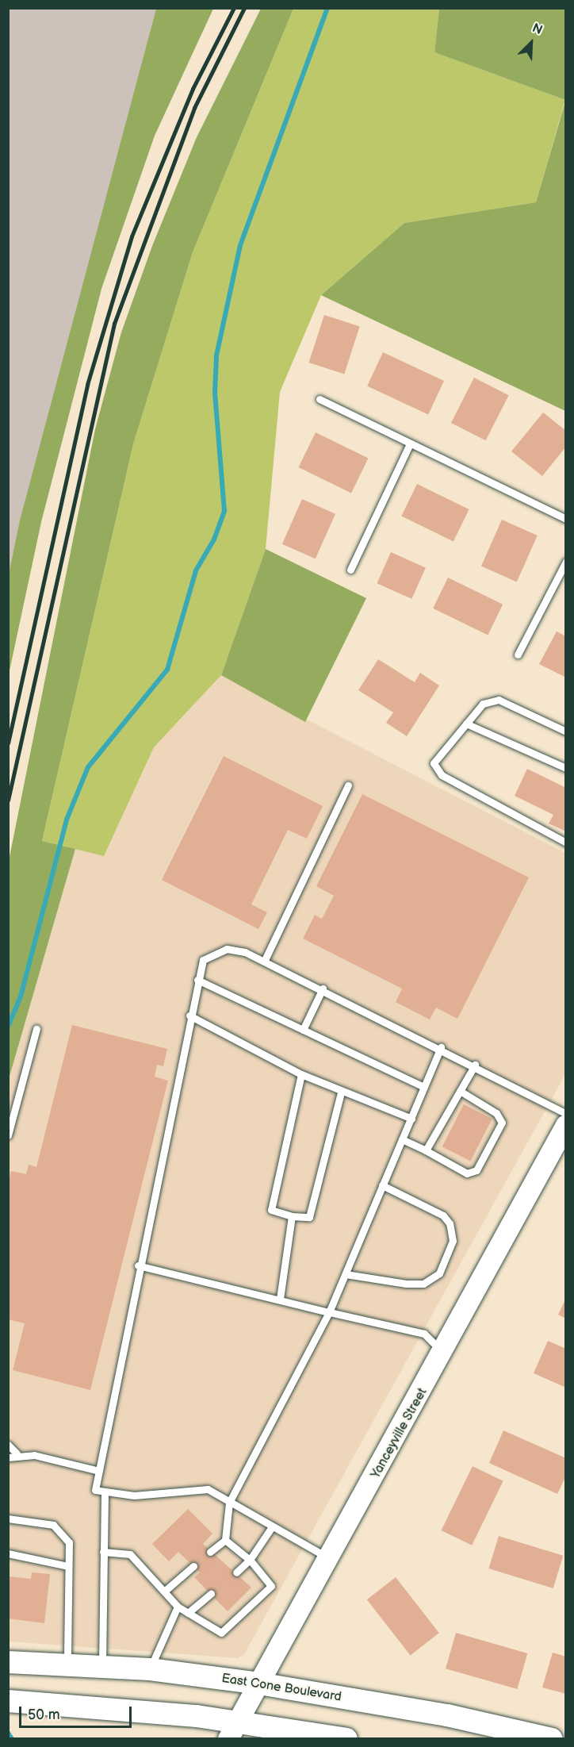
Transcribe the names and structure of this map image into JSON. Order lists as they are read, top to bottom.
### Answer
{
  "streets": {
    "main road": ["Yanceyville Street", "East Cone Boulevard"]
  },
  "crossings": [
    ["Yanceyville Street", "East Cone Boulevard"]
  ],
  "scale_bar": "50 m",
  "north": "top right"
}
